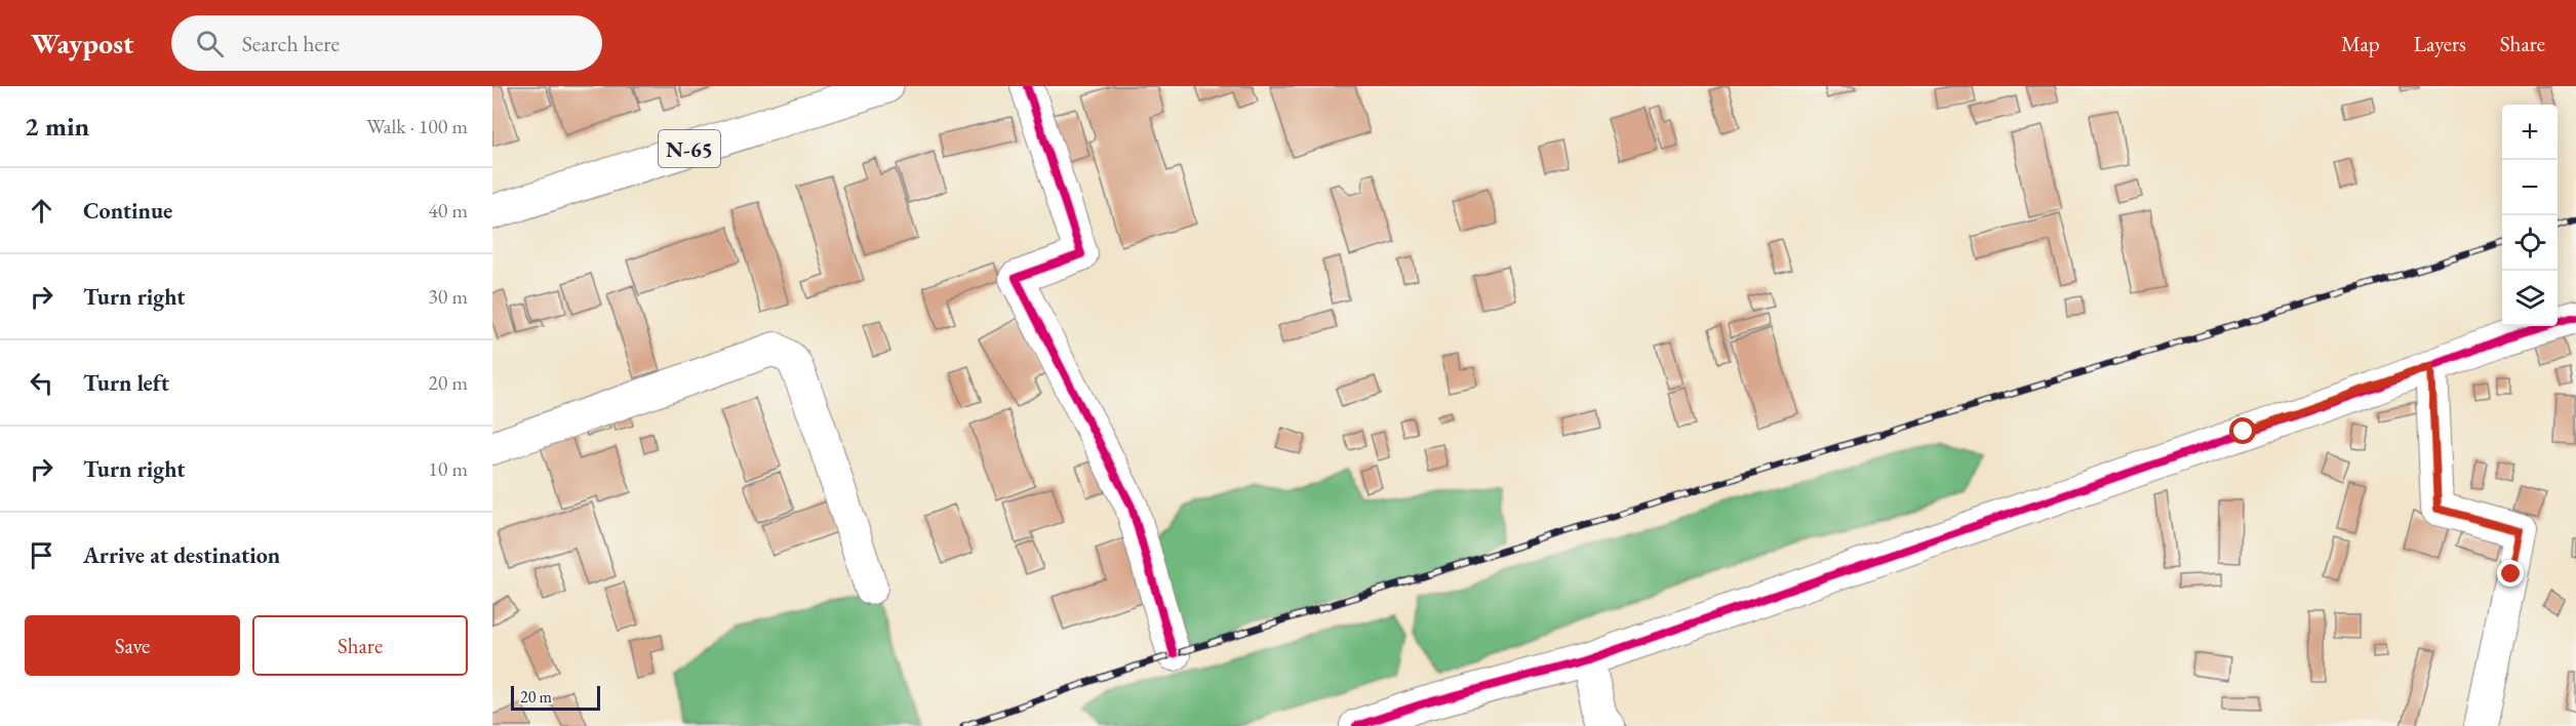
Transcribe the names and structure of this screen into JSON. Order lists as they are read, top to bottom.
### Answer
{
  "streets": {
    "highway": ["N-65"]
  },
  "scale_bar": "20 m",
  "page": {
    "header": "Waypost",
    "search": "Search here",
    "nav": ["Map", "Layers", "Share"],
    "heading": ["2 min", "Walk · 100 m"],
    "map_buttons": ["+", "−"],
    "list": [
      ["Continue", "40 m"],
      ["Turn right", "30 m"],
      ["Turn left", "20 m"],
      ["Turn right", "10 m"],
      "Arrive at destination"
    ],
    "buttons": ["Save", "Share"],
    "scale": "20 m"
  }
}
